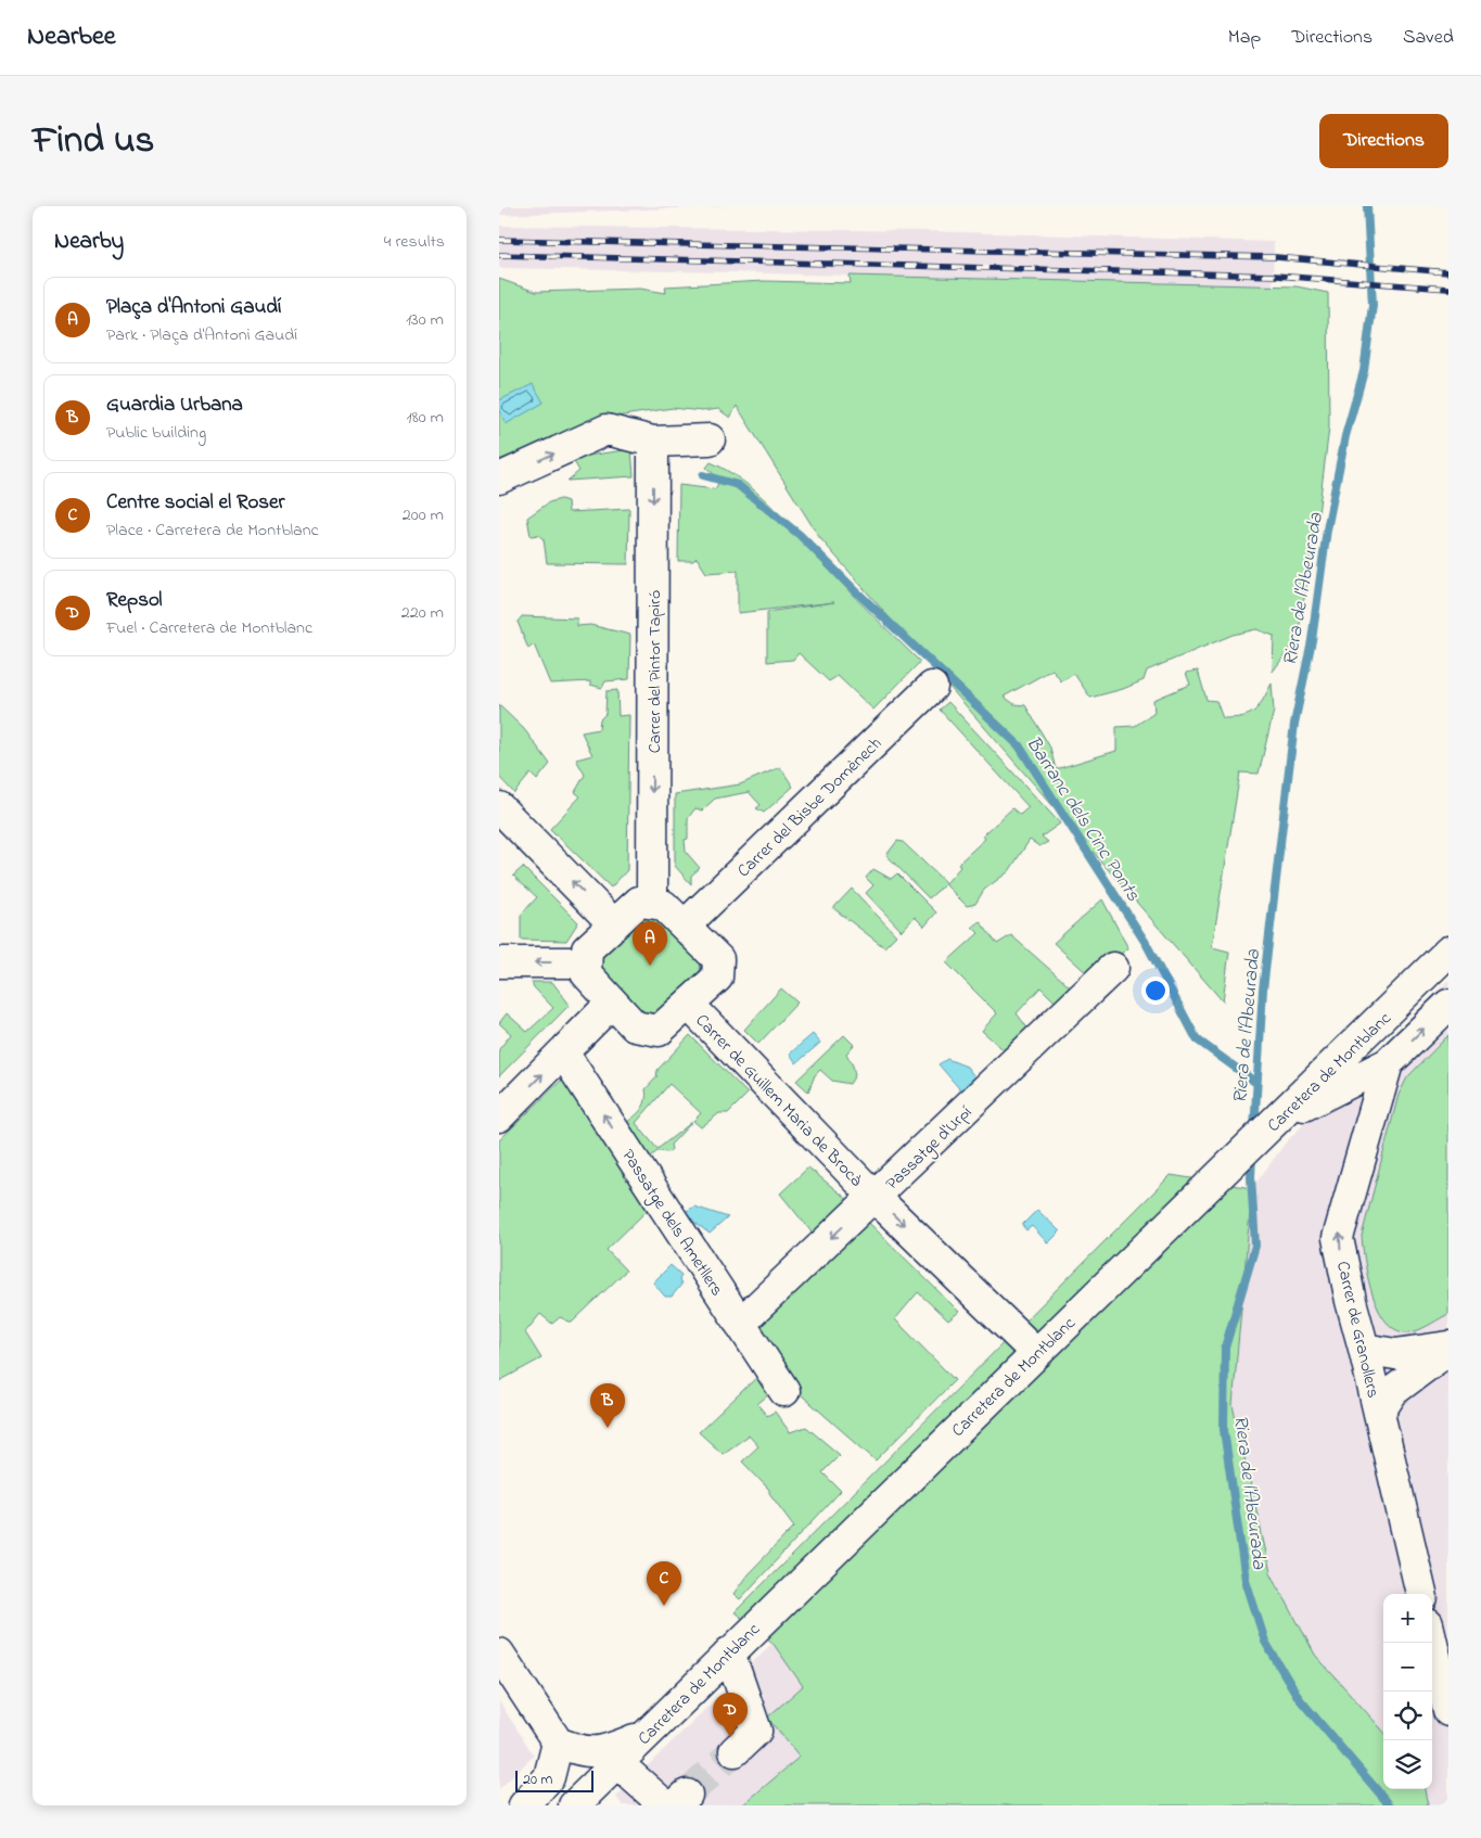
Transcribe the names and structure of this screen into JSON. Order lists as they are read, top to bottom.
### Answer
{
  "streets": {
    "street": [
      "Carrer del Pintor Tapiró",
      "Carrer del Bisbe Domènech",
      "Carretera de Montblanc",
      "Carrer de Guillem Maria de Brocà",
      "Passatge d'Urpí",
      "Passatge dels Ametllers",
      "Carrer de Granollers"
    ]
  },
  "crossings": [
    ["Carrer del Pintor Tapiró", "Carrer del Bisbe Domènech"],
    ["Carrer del Pintor Tapiró", "Carrer de Guillem Maria de Brocà"],
    ["Carrer del Bisbe Domènech", "Carrer de Guillem Maria de Brocà"],
    ["Carretera de Montblanc", "Carrer de Guillem Maria de Brocà"],
    ["Carrer de Guillem Maria de Brocà", "Passatge d'Urpí"],
    ["Passatge d'Urpí", "Passatge dels Ametllers"]
  ],
  "one_way": [
    "Carrer del Pintor Tapiró",
    "Carrer de Guillem Maria de Brocà",
    "Passatge d'Urpí",
    "Passatge dels Ametllers",
    "Carrer de Granollers"
  ],
  "water": ["Riera de l'Abeurada", "Barranc dels Cinc Ponts"],
  "scale_bar": "20 m",
  "page": {
    "header": "Nearbee",
    "nav": ["Map", "Directions", "Saved"],
    "title": "Find us",
    "buttons": "Directions",
    "heading": ["Nearby", "4 results"],
    "list": [
      {
        "mark": "A",
        "name": "Plaça d'Antoni Gaudí",
        "note": "Park · Plaça d'Antoni Gaudí",
        "value": "130 m"
      },
      {
        "mark": "B",
        "name": "Guardia Urbana",
        "note": "Public building",
        "value": "180 m"
      },
      {
        "mark": "C",
        "name": "Centre social el Roser",
        "note": "Place · Carretera de Montblanc",
        "value": "200 m"
      },
      {
        "mark": "D",
        "name": "Repsol",
        "note": "Fuel · Carretera de Montblanc",
        "value": "220 m"
      }
    ],
    "pins": [
      "A",
      "B",
      "C",
      "D"
    ],
    "map_buttons": ["+", "−"],
    "scale": "20 m"
  }
}
